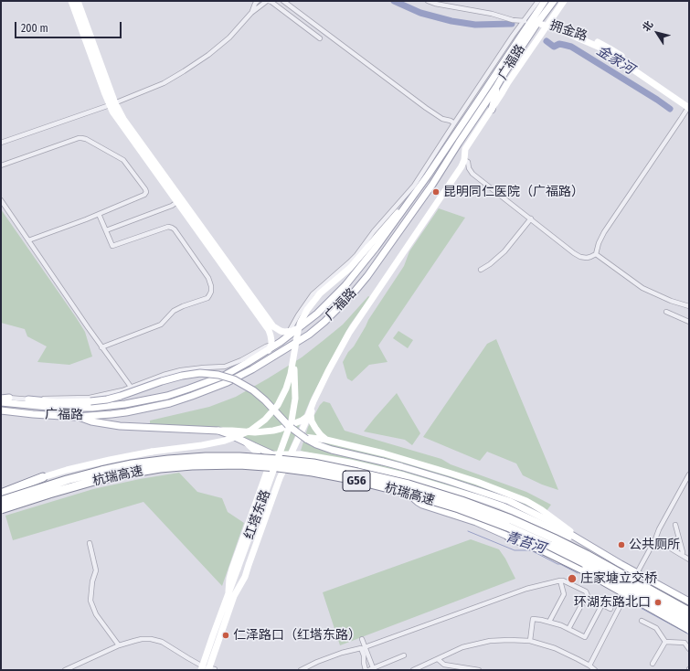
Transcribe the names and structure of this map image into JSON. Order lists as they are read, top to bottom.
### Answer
{
  "streets": {
    "highway": ["杭瑞高速", "G56"],
    "main road": ["拥金路", "广福路", "红塔东路"]
  },
  "crossings": [
    ["拥金路", "广福路"]
  ],
  "water": ["金家河", "青苔河"],
  "places": [
    "昆明同仁医院（广福路）",
    "公共厕所",
    "庄家塘立交桥",
    "环湖东路北口",
    "仁泽路口（红塔东路）"
  ],
  "scale_bar": "200 m",
  "north": "top left"
}
